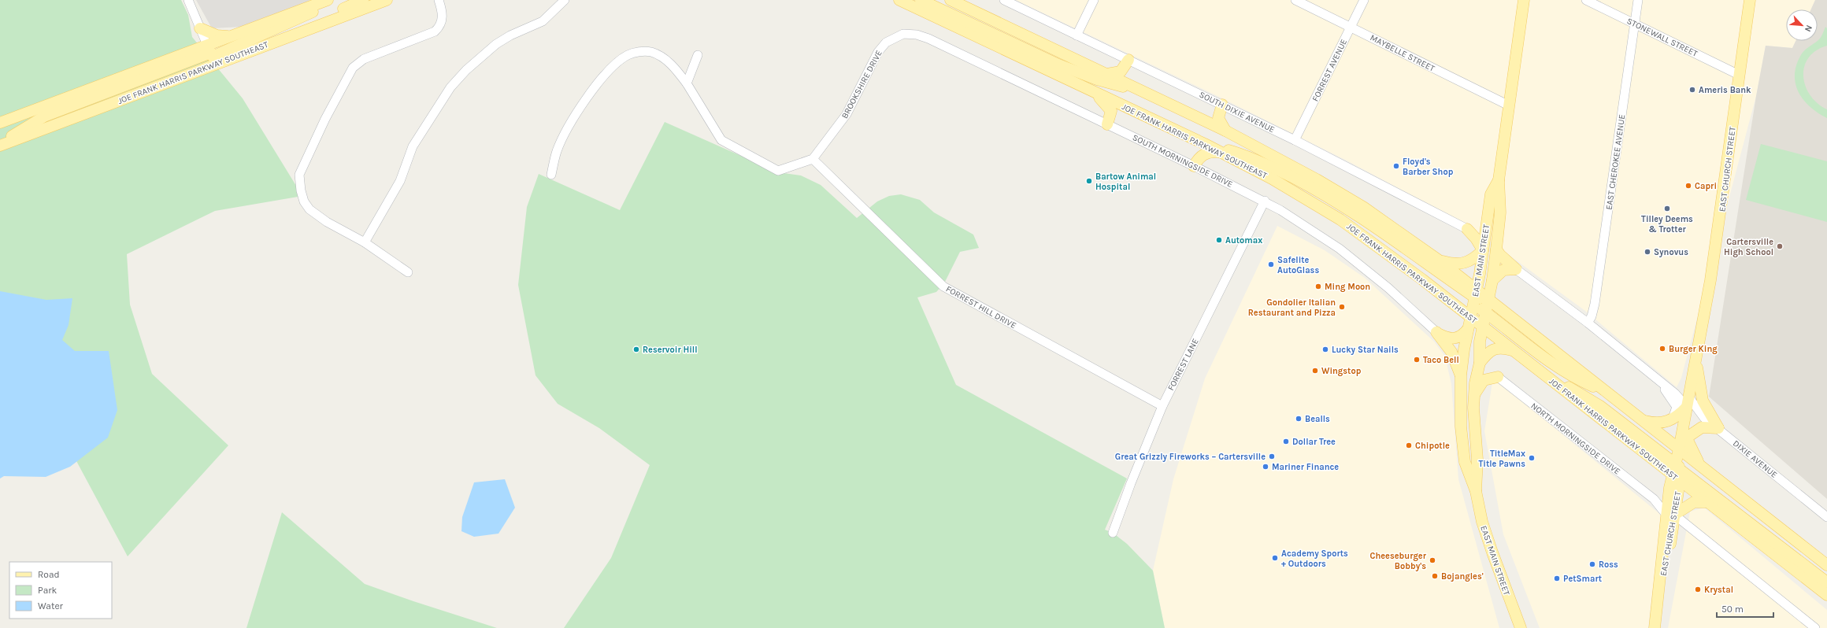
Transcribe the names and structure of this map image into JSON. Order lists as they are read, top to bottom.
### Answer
{
  "streets": {
    "main road": ["JOE FRANK HARRIS PARKWAY SOUTHEAST", "EAST CHURCH STREET", "EAST MAIN STREET"],
    "street": [
      "STONEWALL STREET",
      "MAYBELLE STREET",
      "FORREST AVENUE",
      "BROOKSHIRE DRIVE",
      "SOUTH DIXIE AVENUE",
      "SOUTH MORNINGSIDE DRIVE",
      "EAST CHEROKEE AVENUE",
      "FORREST HILL DRIVE",
      "FORREST LANE",
      "NORTH MORNINGSIDE DRIVE",
      "DIXIE AVENUE"
    ]
  },
  "crossings": [
    ["STONEWALL STREET", "EAST CHEROKEE AVENUE"],
    ["STONEWALL STREET", "EAST CHURCH STREET"],
    ["MAYBELLE STREET", "FORREST AVENUE"],
    ["MAYBELLE STREET", "EAST MAIN STREET"],
    ["FORREST AVENUE", "SOUTH DIXIE AVENUE"],
    ["JOE FRANK HARRIS PARKWAY SOUTHEAST", "EAST CHURCH STREET"],
    ["JOE FRANK HARRIS PARKWAY SOUTHEAST", "EAST MAIN STREET"],
    ["BROOKSHIRE DRIVE", "SOUTH MORNINGSIDE DRIVE"],
    ["BROOKSHIRE DRIVE", "FORREST HILL DRIVE"],
    ["SOUTH MORNINGSIDE DRIVE", "FORREST LANE"],
    ["EAST CHURCH STREET", "NORTH MORNINGSIDE DRIVE"],
    ["EAST CHURCH STREET", "DIXIE AVENUE"],
    ["FORREST HILL DRIVE", "FORREST LANE"]
  ],
  "places": [
    "Ameris Bank",
    "Floyd's Barber Shop",
    "Bartow Animal Hospital",
    "Capri",
    "Tilley Deems & Trotter",
    "Automax",
    "Cartersville High School",
    "Synovus",
    "Safelite AutoGlass",
    "Ming Moon",
    "Gondolier Italian Restaurant and Pizza",
    "Burger King",
    "Reservoir Hill",
    "Lucky Star Nails",
    "Taco Bell",
    "Wingstop",
    "Bealls",
    "Dollar Tree",
    "Chipotle",
    "Great Grizzly Fireworks – Cartersville",
    "TitleMax Title Pawns",
    "Mariner Finance",
    "Academy Sports + Outdoors",
    "Cheeseburger Bobby's",
    "Ross",
    "Bojangles'",
    "PetSmart",
    "Krystal"
  ],
  "legend": ["Road", "Park", "Water"],
  "scale_bar": "50 m",
  "north": "bottom right"
}
